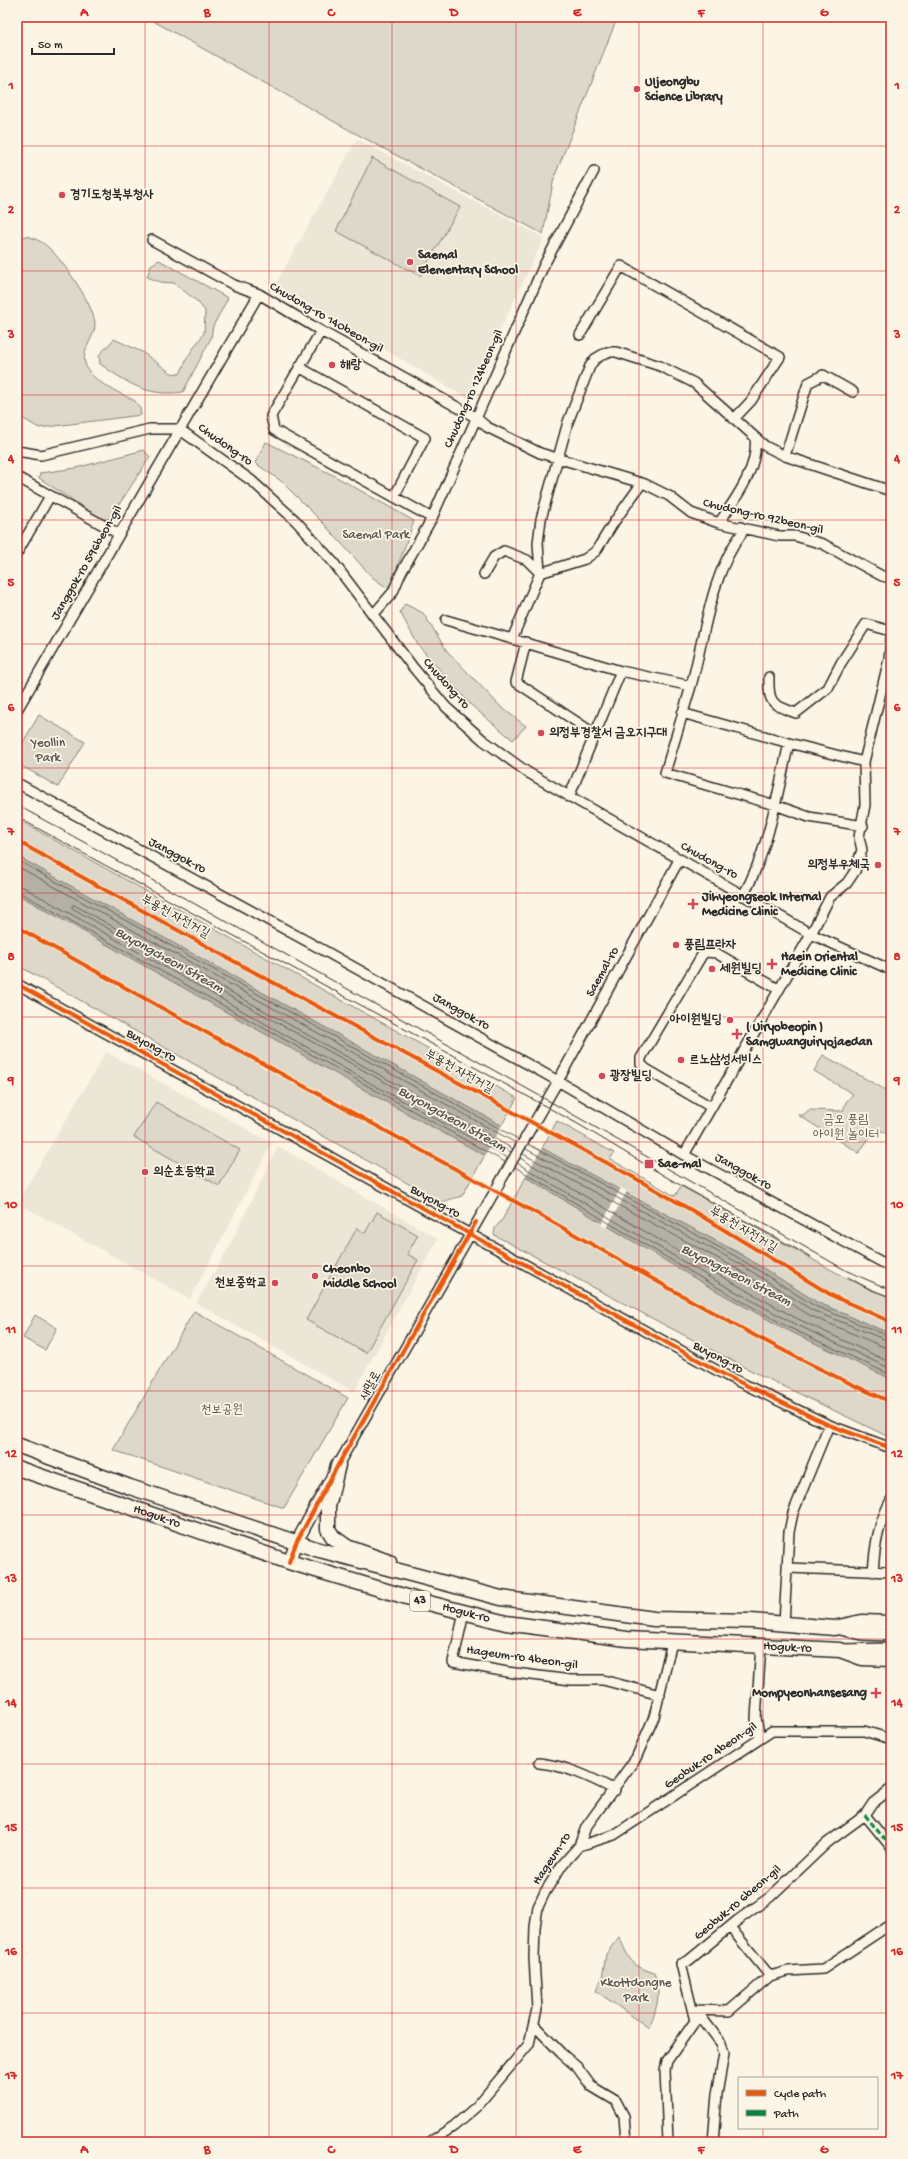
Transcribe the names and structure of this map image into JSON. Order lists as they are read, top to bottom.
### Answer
{
  "streets": {
    "main road": ["Hoguk-ro", "43"],
    "street": [
      "Chudong-ro 140beon-gil",
      "Chudong-ro 124beon-gil",
      "Chudong-ro",
      "Chudong-ro 92beon-gil",
      "Janggok-ro 596beon-gil",
      "Janggok-ro",
      "Saemal-ro",
      "Buyong-ro",
      "새말로",
      "Hageum-ro 4beon-gil",
      "Geobuk-ro 4beon-gil",
      "Hageum-ro",
      "Geobuk-ro 6beon-gil"
    ],
    "cycle path": ["부용천 자전거길"]
  },
  "crossings": [
    ["Chudong-ro 140beon-gil", "Chudong-ro 124beon-gil"],
    ["Chudong-ro 140beon-gil", "Chudong-ro"],
    ["Chudong-ro 140beon-gil", "Chudong-ro 92beon-gil"],
    ["Chudong-ro 140beon-gil", "Janggok-ro 596beon-gil"],
    ["Chudong-ro 124beon-gil", "Chudong-ro"],
    ["Chudong-ro 124beon-gil", "Chudong-ro 92beon-gil"],
    ["Chudong-ro", "Janggok-ro 596beon-gil"],
    ["Chudong-ro", "Saemal-ro"],
    ["Janggok-ro", "Saemal-ro"],
    ["Saemal-ro", "새말로"],
    ["Buyong-ro", "새말로"],
    ["새말로", "Hoguk-ro"],
    ["Hoguk-ro", "Hageum-ro 4beon-gil"],
    ["Hoguk-ro", "Hageum-ro"],
    ["Hageum-ro 4beon-gil", "Hageum-ro"],
    ["Geobuk-ro 4beon-gil", "Hageum-ro"]
  ],
  "water": ["Buyongcheon Stream"],
  "parks": [
    "Saemal Park",
    "Yeollin Park",
    "금오 풍림 아이원 놀이터",
    "천보공원",
    "Kkottdongne Park"
  ],
  "places": {
    "other": [
      "UIjeongbu Science Library",
      "경기도청북부청사",
      "Saemal Elementary School",
      "해랑",
      "의정부경찰서 금오지구대",
      "의정부우체국",
      "풍림프라자",
      "세원빌딩",
      "아이원빌딩",
      "르노삼성서비스",
      "광장빌딩",
      "의순초등학교",
      "Cheonbo Middle School",
      "천보중학교"
    ],
    "health": [
      "Jihyeongseok Internal Medicine Clinic",
      "Haein Oriental Medicine Clinic",
      "( Uiryobeopin ) Samgwanguiryojaedan",
      "Mompyeonhansesang"
    ],
    "transit": ["Sae-mal"]
  },
  "legend": ["Cycle path", "Path"],
  "scale_bar": "50 m",
  "grid": {
    "columns": [
      "A",
      "B",
      "C",
      "D",
      "E",
      "F",
      "G"
    ],
    "rows": [
      "1",
      "2",
      "3",
      "4",
      "5",
      "6",
      "7",
      "8",
      "9",
      "10",
      "11",
      "12",
      "13",
      "14",
      "15",
      "16",
      "17"
    ]
  }
}
